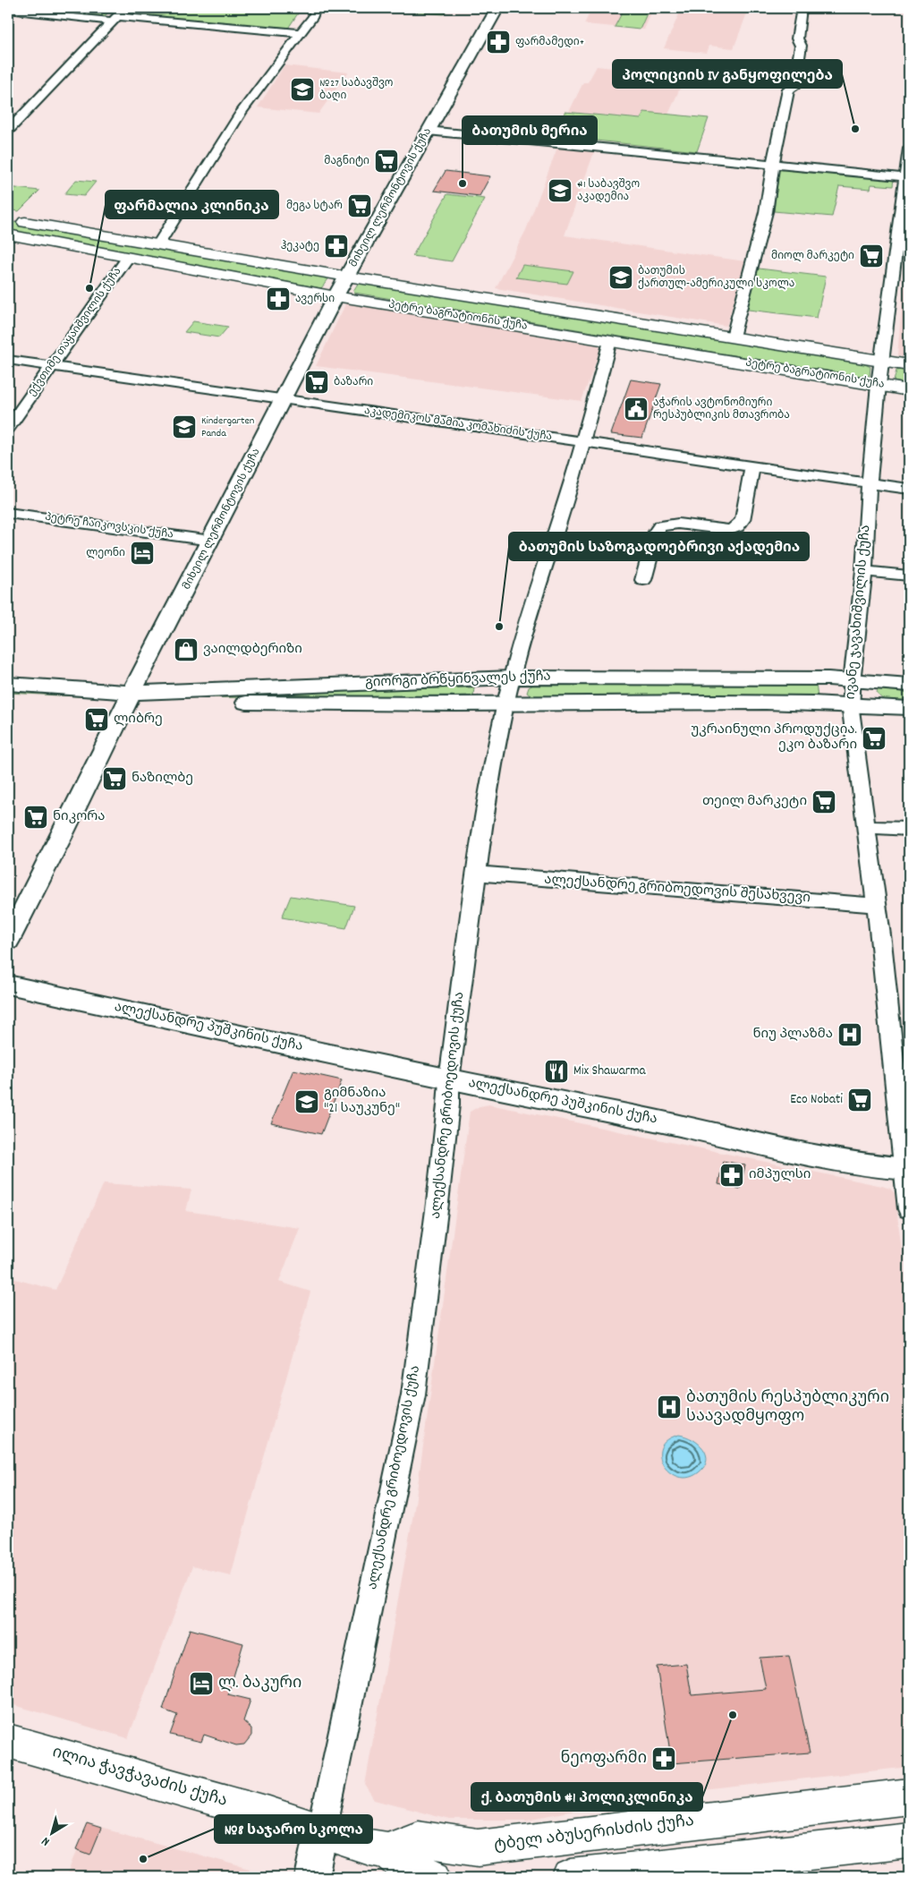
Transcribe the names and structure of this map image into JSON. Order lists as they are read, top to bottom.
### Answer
{
  "streets": {
    "main road": ["პეტრე ბაგრატიონის ქუჩა", "ილია ჭავჭავაძის ქუჩა", "ტბელ აბუსერისძის ქუჩა"],
    "street": [
      "მიხეილ ლერმონტოვის ქუჩა",
      "ექვთიმე თაყაიშვილის ქუჩა",
      "აკადემიკოს მამია კომახიძის ქუჩა",
      "პეტრე ჩაიკოვსკის ქუჩა",
      "ივანე ჯავახიშვილის ქუჩა",
      "გიორგი ბრწყინვალეს ქუჩა",
      "ალექსანდრე გრიბოედოვის შესახვევი",
      "ალექსანდრე პუშკინის ქუჩა",
      "ალექსანდრე გრიბოედოვის ქუჩა"
    ]
  },
  "crossings": [
    ["მიხეილ ლერმონტოვის ქუჩა", "პეტრე ბაგრატიონის ქუჩა"],
    ["მიხეილ ლერმონტოვის ქუჩა", "აკადემიკოს მამია კომახიძის ქუჩა"],
    ["მიხეილ ლერმონტოვის ქუჩა", "პეტრე ჩაიკოვსკის ქუჩა"],
    ["მიხეილ ლერმონტოვის ქუჩა", "გიორგი ბრწყინვალეს ქუჩა"],
    ["პეტრე ბაგრატიონის ქუჩა", "ექვთიმე თაყაიშვილის ქუჩა"],
    ["პეტრე ბაგრატიონის ქუჩა", "ივანე ჯავახიშვილის ქუჩა"],
    ["პეტრე ბაგრატიონის ქუჩა", "ალექსანდრე გრიბოედოვის ქუჩა"],
    ["ექვთიმე თაყაიშვილის ქუჩა", "აკადემიკოს მამია კომახიძის ქუჩა"],
    ["აკადემიკოს მამია კომახიძის ქუჩა", "ივანე ჯავახიშვილის ქუჩა"],
    ["აკადემიკოს მამია კომახიძის ქუჩა", "ალექსანდრე გრიბოედოვის ქუჩა"],
    ["ივანე ჯავახიშვილის ქუჩა", "გიორგი ბრწყინვალეს ქუჩა"],
    ["ივანე ჯავახიშვილის ქუჩა", "ალექსანდრე გრიბოედოვის შესახვევი"],
    ["ივანე ჯავახიშვილის ქუჩა", "ალექსანდრე პუშკინის ქუჩა"],
    ["გიორგი ბრწყინვალეს ქუჩა", "ალექსანდრე გრიბოედოვის ქუჩა"],
    ["ალექსანდრე გრიბოედოვის შესახვევი", "ალექსანდრე გრიბოედოვის ქუჩა"],
    ["ალექსანდრე პუშკინის ქუჩა", "ალექსანდრე გრიბოედოვის ქუჩა"],
    ["ალექსანდრე გრიბოედოვის ქუჩა", "ილია ჭავჭავაძის ქუჩა"]
  ],
  "places": {
    "pharmacy": [
      "ფარმამედი+",
      "ჰეკატე",
      "ავერსი",
      "იმპულსი",
      "ნეოფარმი"
    ],
    "school or university": [
      "№27 საბავშვო ბაღი",
      "#1 საბავშვო აკადემია",
      "ბათუმის ქართულ-ამერიკული სკოლა",
      "Kindergarten Panda",
      "გიმნაზია \"21 საუკუნე\""
    ],
    "other": [
      "პოლიციის IV განყოფილება",
      "ბათუმის მერია",
      "ფარმალია კლინიკა",
      "ბათუმის საზოგადოებრივი აქადემია",
      "ქ. ბათუმის #1 პოლიკლინიკა",
      "№8 საჯარო სკოლა"
    ],
    "supermarket": [
      "მაგნიტი",
      "მეგა სტარ",
      "მიოლ მარკეტი",
      "ბაზარი",
      "ლიბრე",
      "უკრაინული პროდუქცია. ეკო ბაზარი",
      "ნაზილბე",
      "თეილ მარკეტი",
      "ნიკორა",
      "Eco Nobati"
    ],
    "public building": ["აჭარის ავტონომიური რესპუბლიკის მთავრობა"],
    "hotel": ["ლეონი", "ლ. ბაკური"],
    "shop": ["ვაილდბერიზი"],
    "hospital": ["ნიუ პლაზმა", "ბათუმის რესპუბლიკური საავადმყოფო"],
    "restaurant": ["Mix Shawarma"]
  },
  "north": "bottom left"
}
